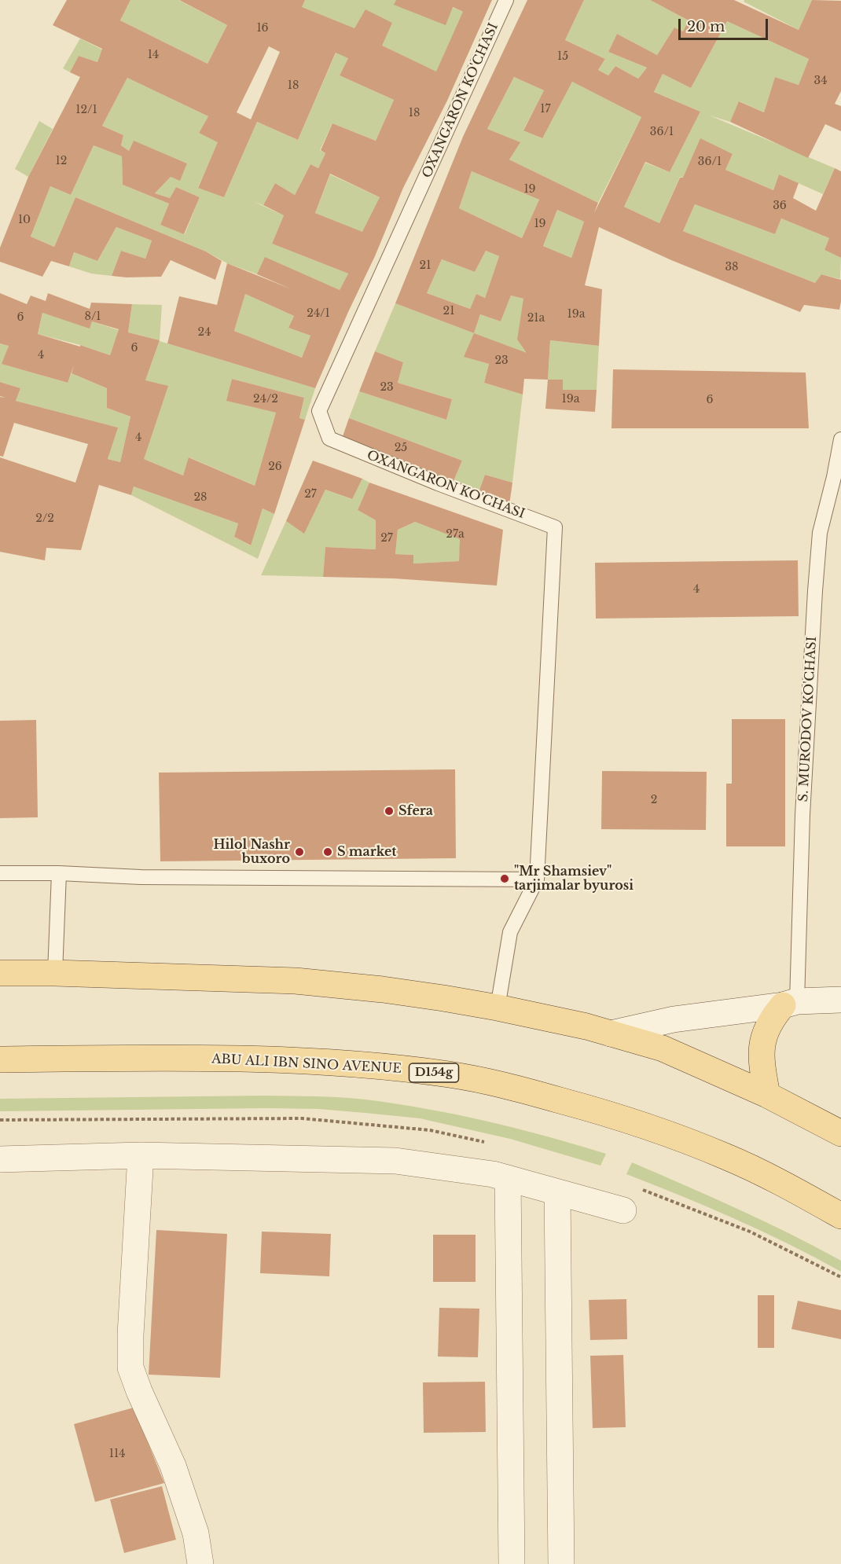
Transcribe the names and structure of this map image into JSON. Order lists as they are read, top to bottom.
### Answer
{
  "streets": {
    "main road": ["ABU ALI IBN SINO AVENUE", "D154g"],
    "lane": ["OXANGARON KO'CHASI", "S. MURODOV KO'CHASI"]
  },
  "places": [
    "Sfera",
    "Hilol Nashr buxoro",
    "S market",
    "\"Mr Shamsiev\" tarjimalar byurosi"
  ],
  "house_numbers": [
    "16",
    "14",
    "15",
    "34",
    "18",
    "17",
    "12/1",
    "18",
    "36/1",
    "12",
    "36/1",
    "19",
    "36",
    "10",
    "19",
    "21",
    "38",
    "21",
    "24/1",
    "19a",
    "8/1",
    "6",
    "21a",
    "24",
    "6",
    "4",
    "23",
    "23",
    "24/2",
    "19a",
    "6",
    "4",
    "25",
    "26",
    "27",
    "28",
    "2/2",
    "27a",
    "27",
    "4",
    "2",
    "114"
  ],
  "scale_bar": "20 m"
}
